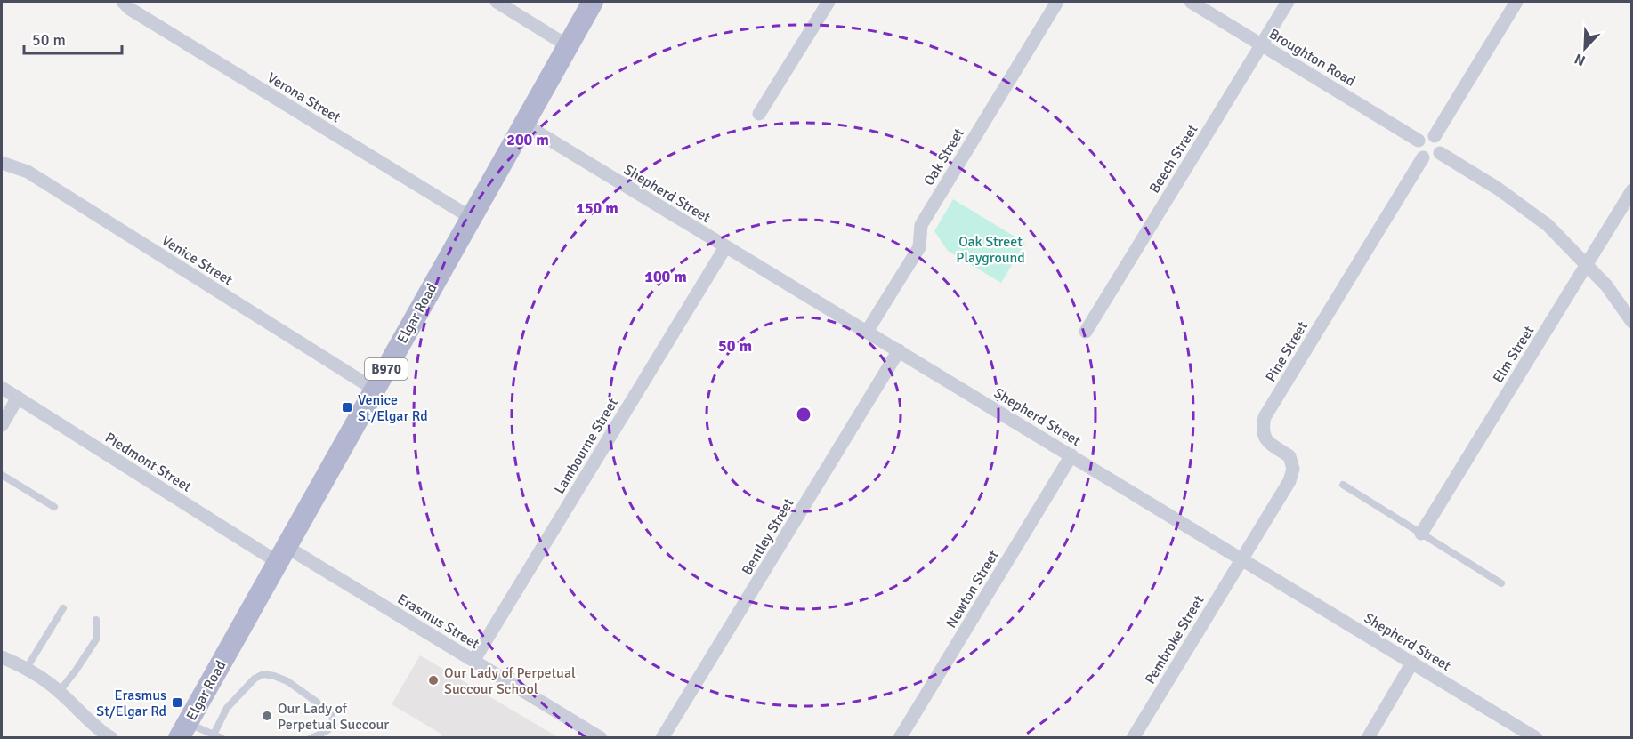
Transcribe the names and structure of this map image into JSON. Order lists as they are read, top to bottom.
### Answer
{
  "streets": {
    "main road": ["Elgar Road", "B970"],
    "street": [
      "Broughton Road",
      "Verona Street",
      "Oak Street",
      "Beech Street",
      "Shepherd Street",
      "Venice Street",
      "Pine Street",
      "Elm Street",
      "Lambourne Street",
      "Piedmont Street",
      "Bentley Street",
      "Newton Street",
      "Erasmus Street",
      "Pembroke Street"
    ]
  },
  "crossings": [
    ["Broughton Road", "Beech Street"],
    ["Broughton Road", "Pine Street"],
    ["Verona Street", "Elgar Road"],
    ["Oak Street", "Shepherd Street"],
    ["Shepherd Street", "Elgar Road"],
    ["Shepherd Street", "Pine Street"],
    ["Shepherd Street", "Lambourne Street"],
    ["Shepherd Street", "Bentley Street"],
    ["Shepherd Street", "Newton Street"],
    ["Shepherd Street", "Pembroke Street"],
    ["Venice Street", "Elgar Road"],
    ["Elgar Road", "Piedmont Street"],
    ["Elgar Road", "Erasmus Street"],
    ["Pine Street", "Pembroke Street"],
    ["Lambourne Street", "Erasmus Street"],
    ["Piedmont Street", "Erasmus Street"]
  ],
  "parks": ["Oak Street Playground"],
  "places": {
    "transit": ["Venice St/Elgar Rd", "Erasmus St/Elgar Rd"],
    "other": ["Our Lady of Perpetual Succour School", "Our Lady of Perpetual Succour"]
  },
  "scale_bar": "50 m",
  "north": "bottom left",
  "rings": [
    "200 m",
    "150 m",
    "100 m",
    "50 m"
  ]
}
